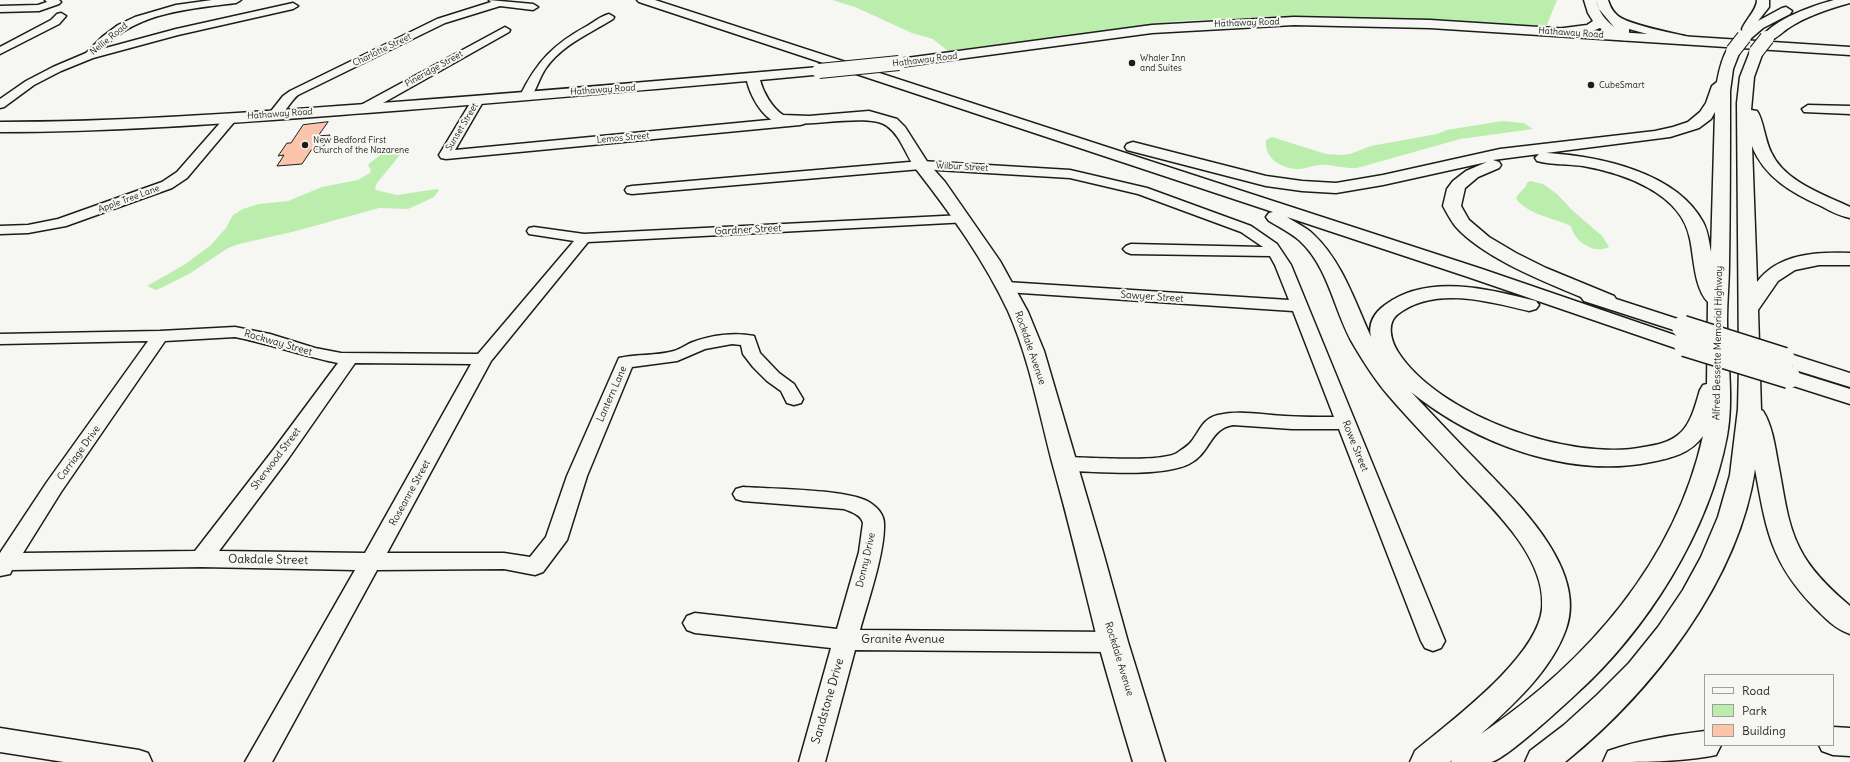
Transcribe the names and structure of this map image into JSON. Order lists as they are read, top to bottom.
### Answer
{
  "streets": {
    "main road": ["Hathaway Road", "Alfred Bessette Memorial Highway", "Rockdale Avenue"],
    "street": [
      "Nellie Road",
      "Charlotte Street",
      "Pineridge Street",
      "Sunset Street",
      "Lemos Street",
      "Wilbur Street",
      "Apple Tree Lane",
      "Gardner Street",
      "Sawyer Street",
      "Rockway Street",
      "Lantern Lane",
      "Rowe Street",
      "Carriage Drive",
      "Sherwood Street",
      "Roseanne Street",
      "Oakdale Street",
      "Donny Drive",
      "Granite Avenue",
      "Sandstone Drive"
    ]
  },
  "crossings": [
    ["Hathaway Road", "Charlotte Street"],
    ["Hathaway Road", "Pineridge Street"],
    ["Hathaway Road", "Sunset Street"],
    ["Hathaway Road", "Apple Tree Lane"],
    ["Hathaway Road", "Rockdale Avenue"],
    ["Sunset Street", "Lemos Street"],
    ["Lemos Street", "Rockdale Avenue"],
    ["Wilbur Street", "Rockdale Avenue"],
    ["Wilbur Street", "Rowe Street"],
    ["Gardner Street", "Rockdale Avenue"],
    ["Gardner Street", "Roseanne Street"],
    ["Sawyer Street", "Rockdale Avenue"],
    ["Sawyer Street", "Rowe Street"],
    ["Rockway Street", "Carriage Drive"],
    ["Rockway Street", "Sherwood Street"],
    ["Rockway Street", "Roseanne Street"],
    ["Rockdale Avenue", "Granite Avenue"],
    ["Lantern Lane", "Oakdale Street"],
    ["Carriage Drive", "Oakdale Street"],
    ["Sherwood Street", "Oakdale Street"],
    ["Roseanne Street", "Oakdale Street"],
    ["Donny Drive", "Granite Avenue"],
    ["Donny Drive", "Sandstone Drive"],
    ["Granite Avenue", "Sandstone Drive"]
  ],
  "places": ["Whaler Inn and Suites", "CubeSmart", "New Bedford First Church of the Nazarene"],
  "legend": ["Road", "Park", "Building"]
}
